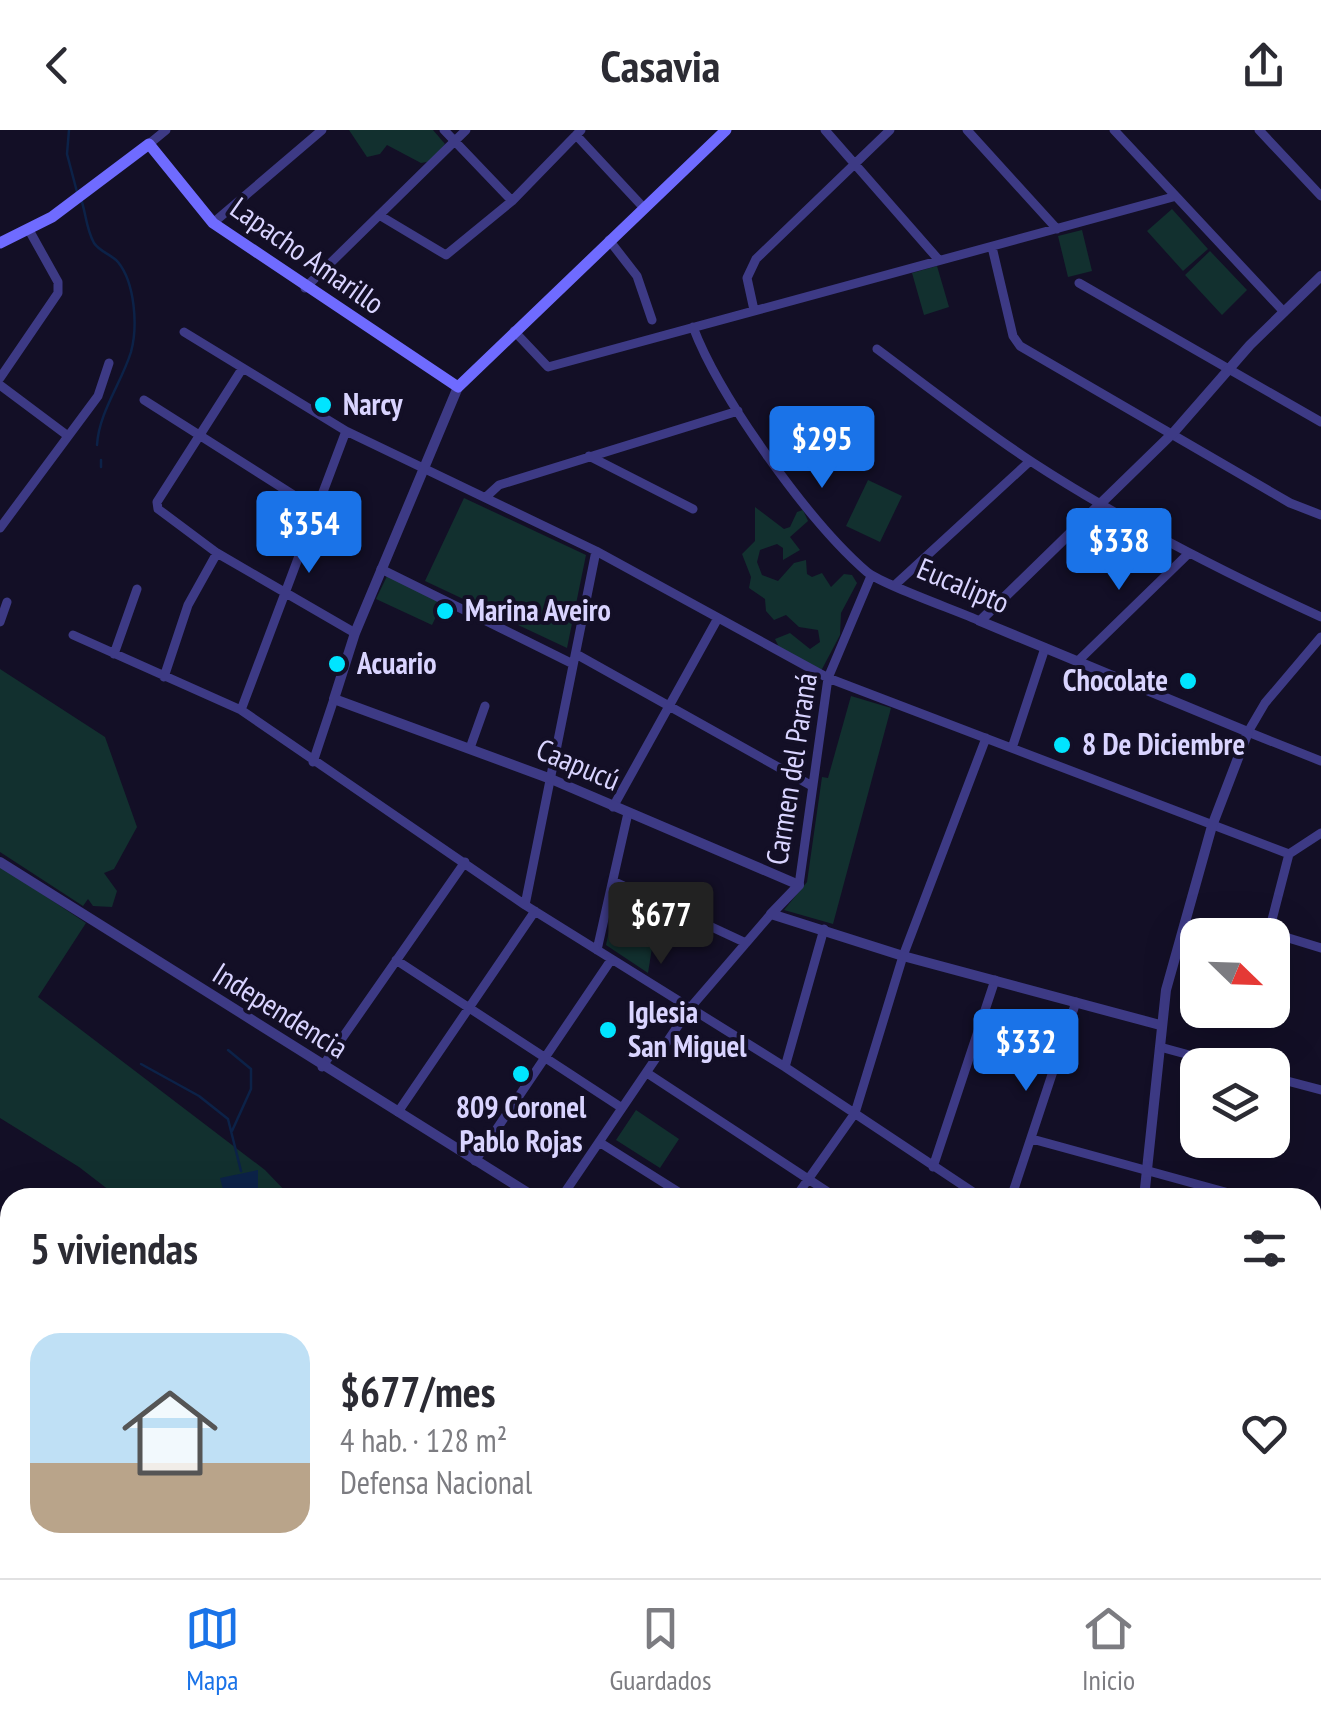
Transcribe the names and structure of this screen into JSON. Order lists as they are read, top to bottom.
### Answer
{
  "streets": {
    "main road": ["Lapacho Amarillo"],
    "street": [
      "Eucalipto",
      "Caapucú",
      "Carmen del Paraná",
      "Independencia"
    ]
  },
  "crossings": [
    ["Eucalipto", "Carmen del Paraná"],
    ["Caapucú", "Carmen del Paraná"]
  ],
  "places": [
    "Narcy",
    "Marina Aveiro",
    "Acuario",
    "Chocolate",
    "8 De Diciembre",
    "Iglesia San Miguel",
    "809 Coronel Pablo Rojas"
  ],
  "north": "bottom right",
  "page": {
    "header": "Casavia",
    "price": [
      "$295",
      "$354",
      "$338",
      "$677",
      "$332"
    ],
    "heading": "5 viviendas",
    "list": [
      {
        "name": "$677/mes",
        "note": "4 hab. · 128 m² · Defensa Nacional"
      }
    ],
    "tabs": ["Mapa", "Guardados", "Inicio"]
  }
}
